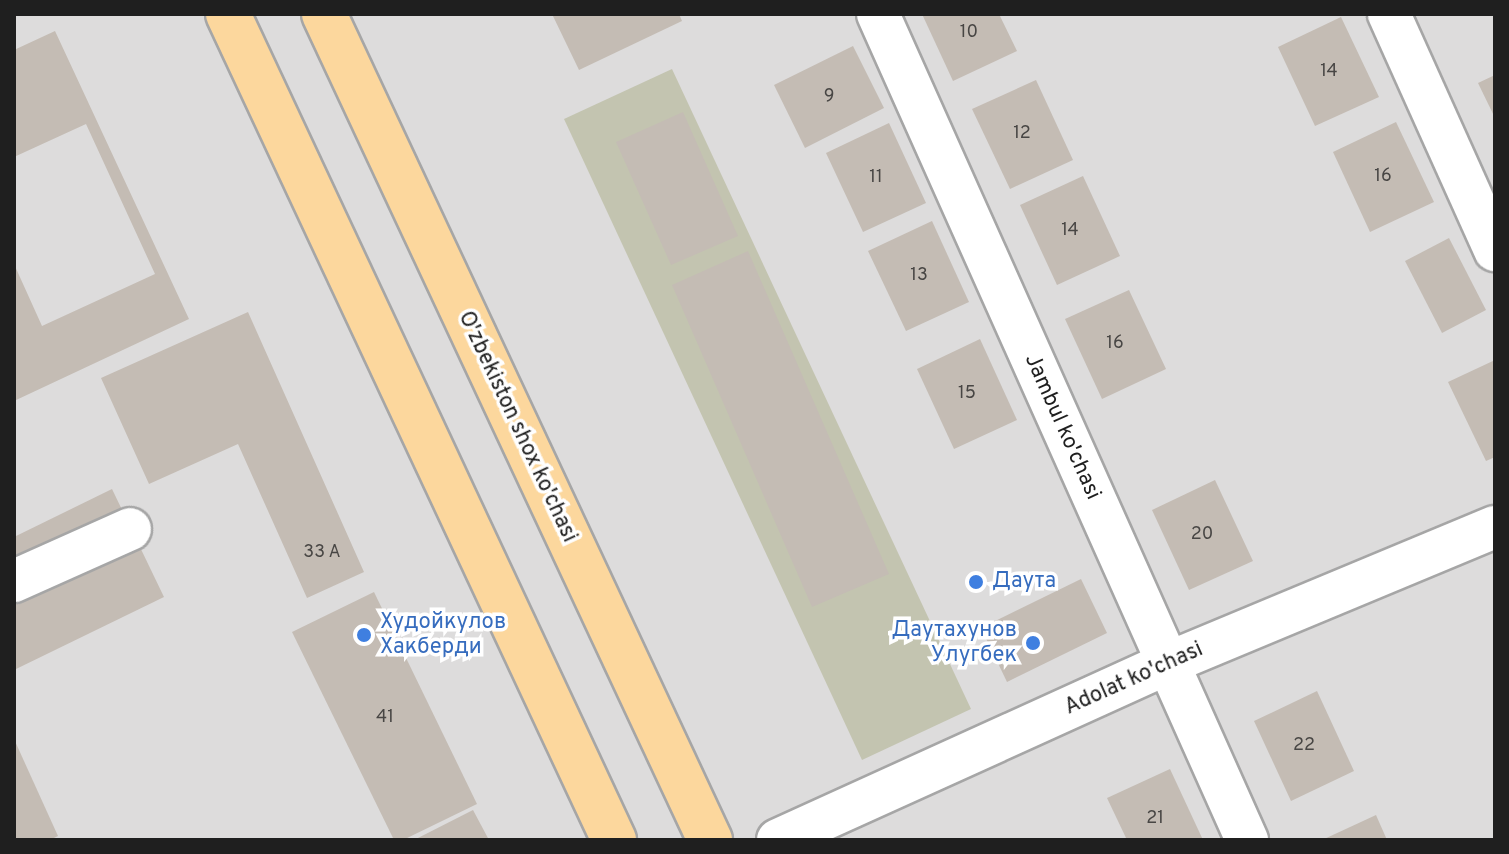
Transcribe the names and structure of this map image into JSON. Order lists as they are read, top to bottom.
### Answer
{
  "streets": {
    "main road": ["O'zbekiston shox ko'chasi"],
    "street": ["Jambul ko'chasi", "Adolat ko'chasi"]
  },
  "crossings": [
    ["Jambul ko'chasi", "Adolat ko'chasi"]
  ],
  "places": ["Даута", "Худойкулов Хакберди", "Даутахунов Улугбек"],
  "house_numbers": [
    "10",
    "14",
    "9",
    "12",
    "16",
    "11",
    "14",
    "13",
    "16",
    "15",
    "20",
    "33 А",
    "41",
    "22",
    "21"
  ]
}
